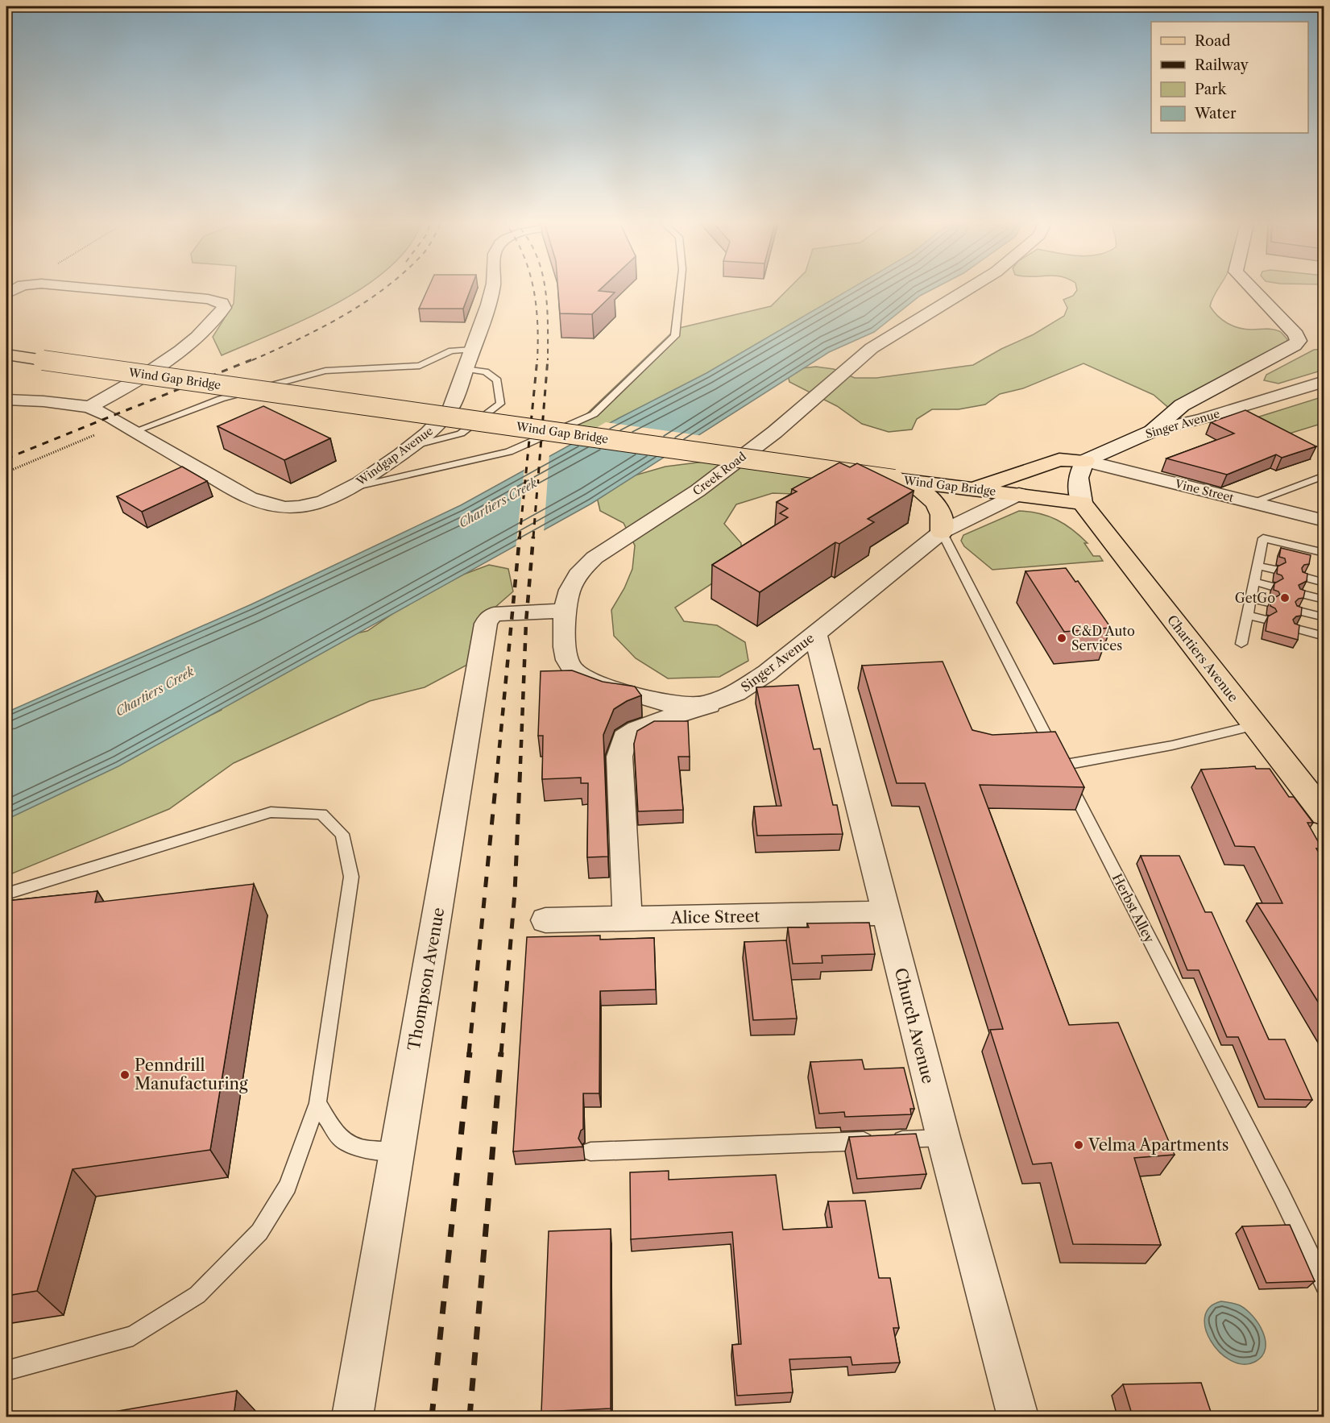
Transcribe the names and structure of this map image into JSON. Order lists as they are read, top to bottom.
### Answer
{
  "streets": {
    "main road": ["Wind Gap Bridge", "Chartiers Avenue"],
    "street": [
      "Singer Avenue",
      "Windgap Avenue",
      "Creek Road",
      "Vine Street",
      "Alice Street",
      "Thompson Avenue",
      "Church Avenue"
    ],
    "lane": ["Herbst Alley"]
  },
  "crossings": [
    ["Wind Gap Bridge", "Singer Avenue"],
    ["Wind Gap Bridge", "Chartiers Avenue"],
    ["Singer Avenue", "Creek Road"],
    ["Singer Avenue", "Vine Street"],
    ["Singer Avenue", "Herbst Alley"],
    ["Singer Avenue", "Alice Street"],
    ["Singer Avenue", "Church Avenue"],
    ["Creek Road", "Thompson Avenue"],
    ["Alice Street", "Church Avenue"]
  ],
  "water": ["Chartiers Creek"],
  "places": [
    "GetGo",
    "C&D Auto Services",
    "Penndrill Manufacturing",
    "Velma Apartments"
  ],
  "legend": [
    "Road",
    "Railway",
    "Park",
    "Water"
  ]
}
